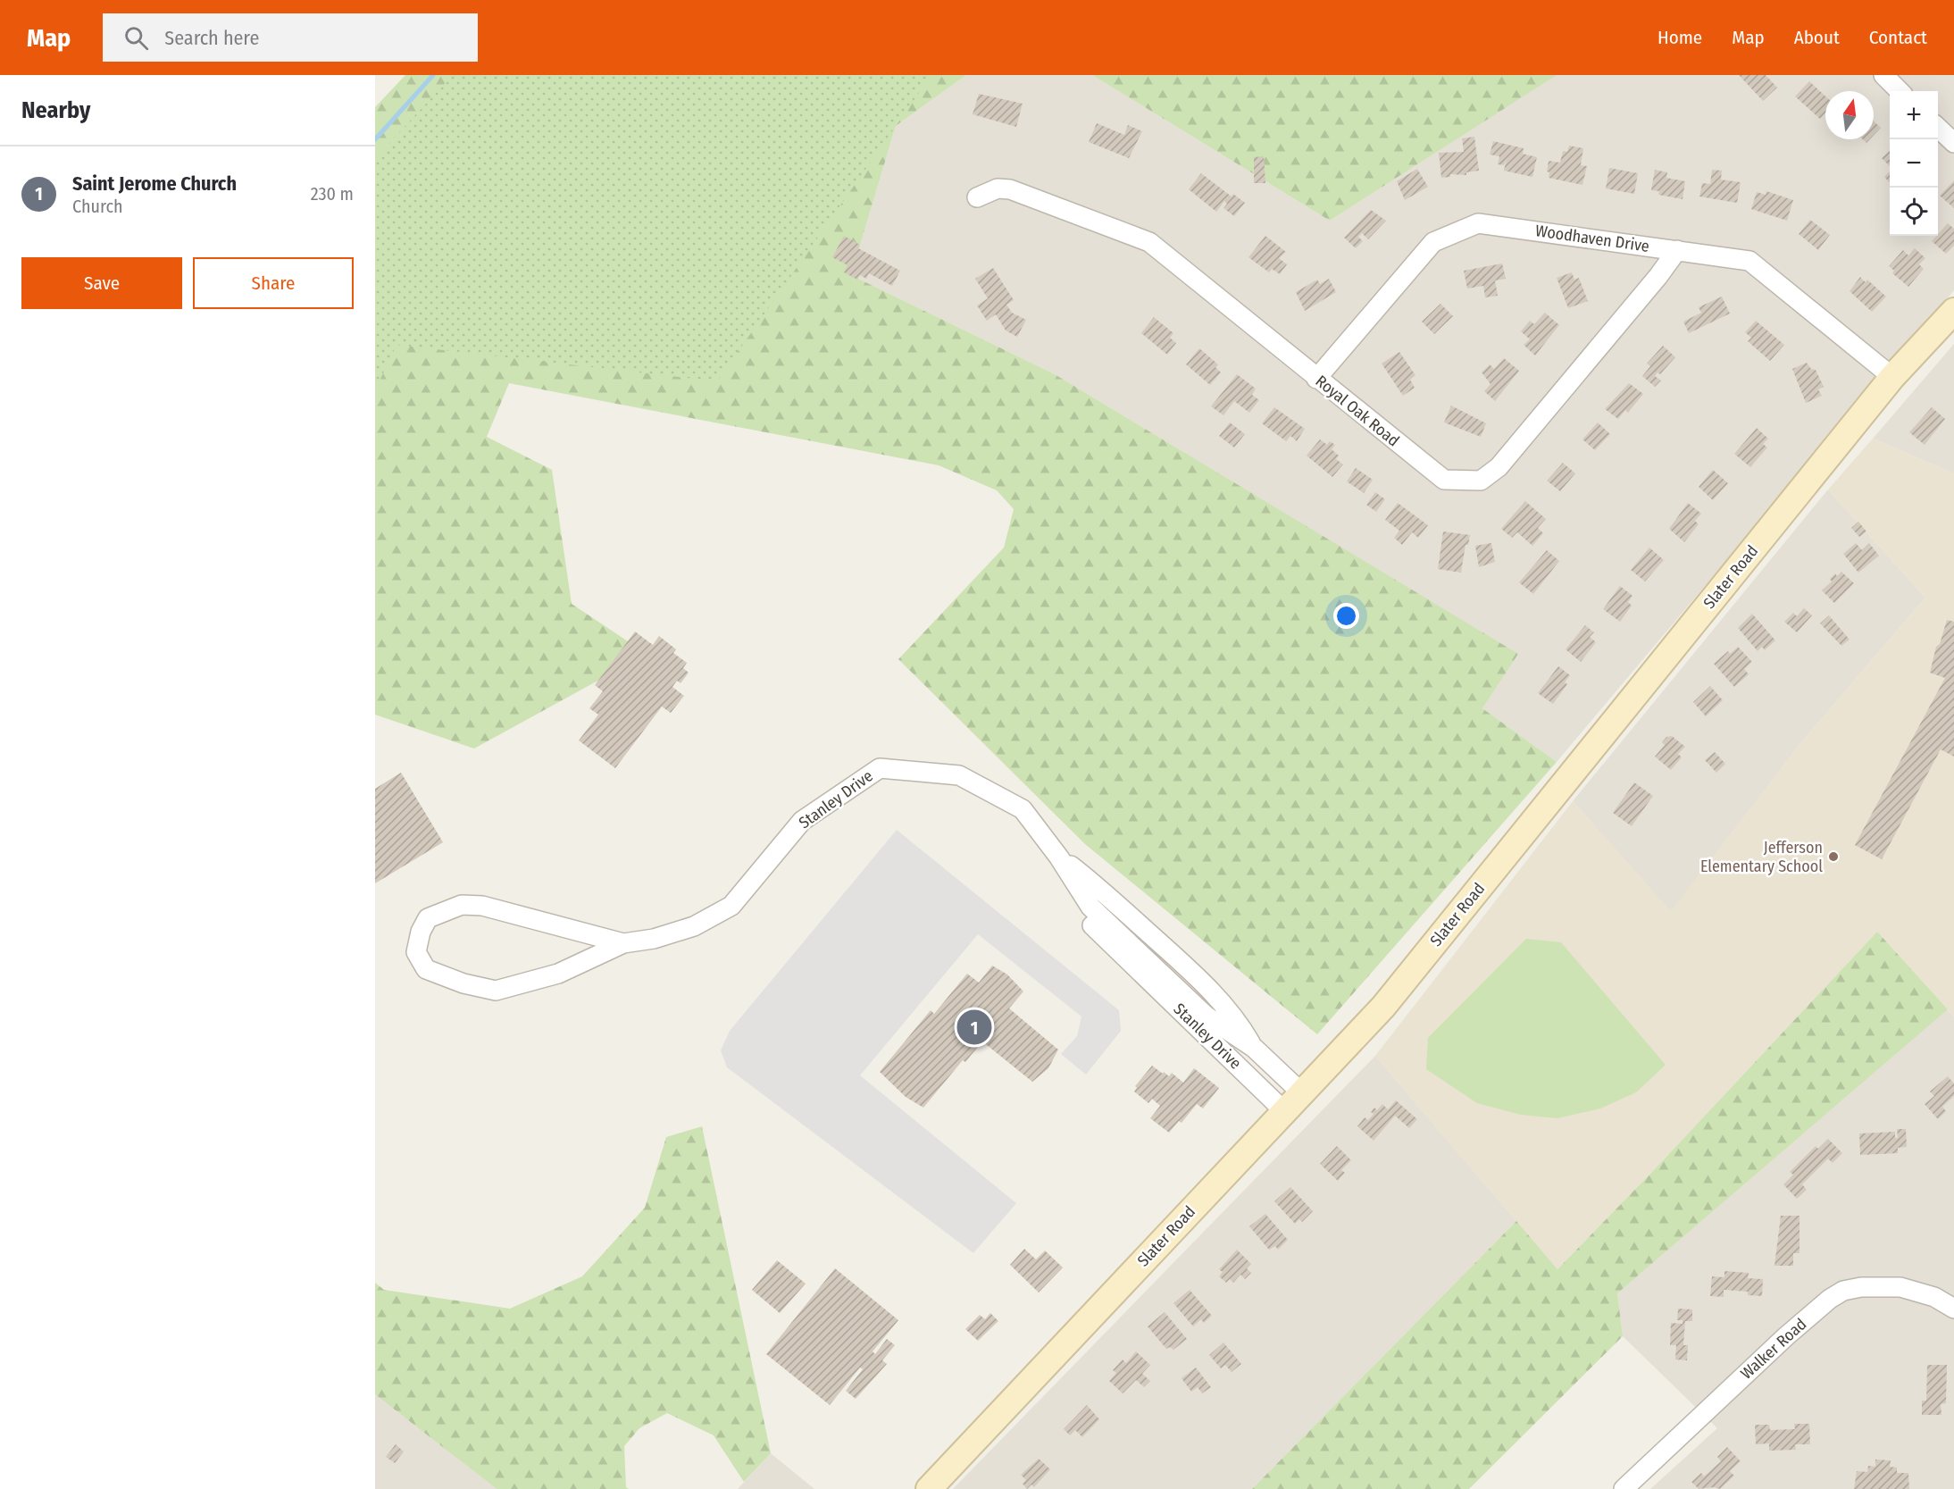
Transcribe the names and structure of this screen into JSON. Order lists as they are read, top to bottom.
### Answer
{
  "streets": {
    "main road": ["Slater Road"],
    "street": [
      "Woodhaven Drive",
      "Royal Oak Road",
      "Stanley Drive",
      "Walker Road"
    ]
  },
  "crossings": [
    ["Woodhaven Drive", "Royal Oak Road"],
    ["Woodhaven Drive", "Slater Road"],
    ["Slater Road", "Stanley Drive"]
  ],
  "places": ["Jefferson Elementary School"],
  "north": "top",
  "page": {
    "header": "Map",
    "search": "Search here",
    "nav": [
      "Home",
      "Map",
      "About",
      "Contact"
    ],
    "heading": "Nearby",
    "map_buttons": ["+", "−"],
    "list": [
      {
        "mark": "1",
        "name": "Saint Jerome Church",
        "note": "Church",
        "value": "230 m"
      }
    ],
    "buttons": ["Save", "Share"],
    "pins": "1"
  }
}
